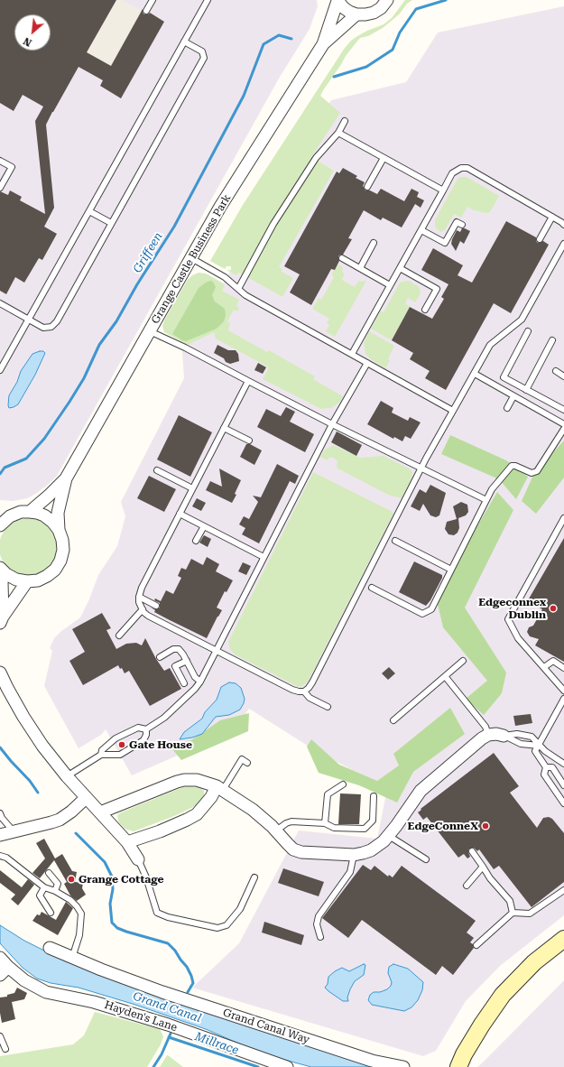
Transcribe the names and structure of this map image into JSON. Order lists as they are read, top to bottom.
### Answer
{
  "streets": {
    "street": ["Grange Castle Business Park", "Hayden's Lane", "Grand Canal Way"]
  },
  "water": ["Griffeen", "Grand Canal", "Millrace"],
  "places": [
    "Edgeconnex Dublin",
    "Gate House",
    "EdgeConneX",
    "Grange Cottage"
  ],
  "north": "bottom left"
}
